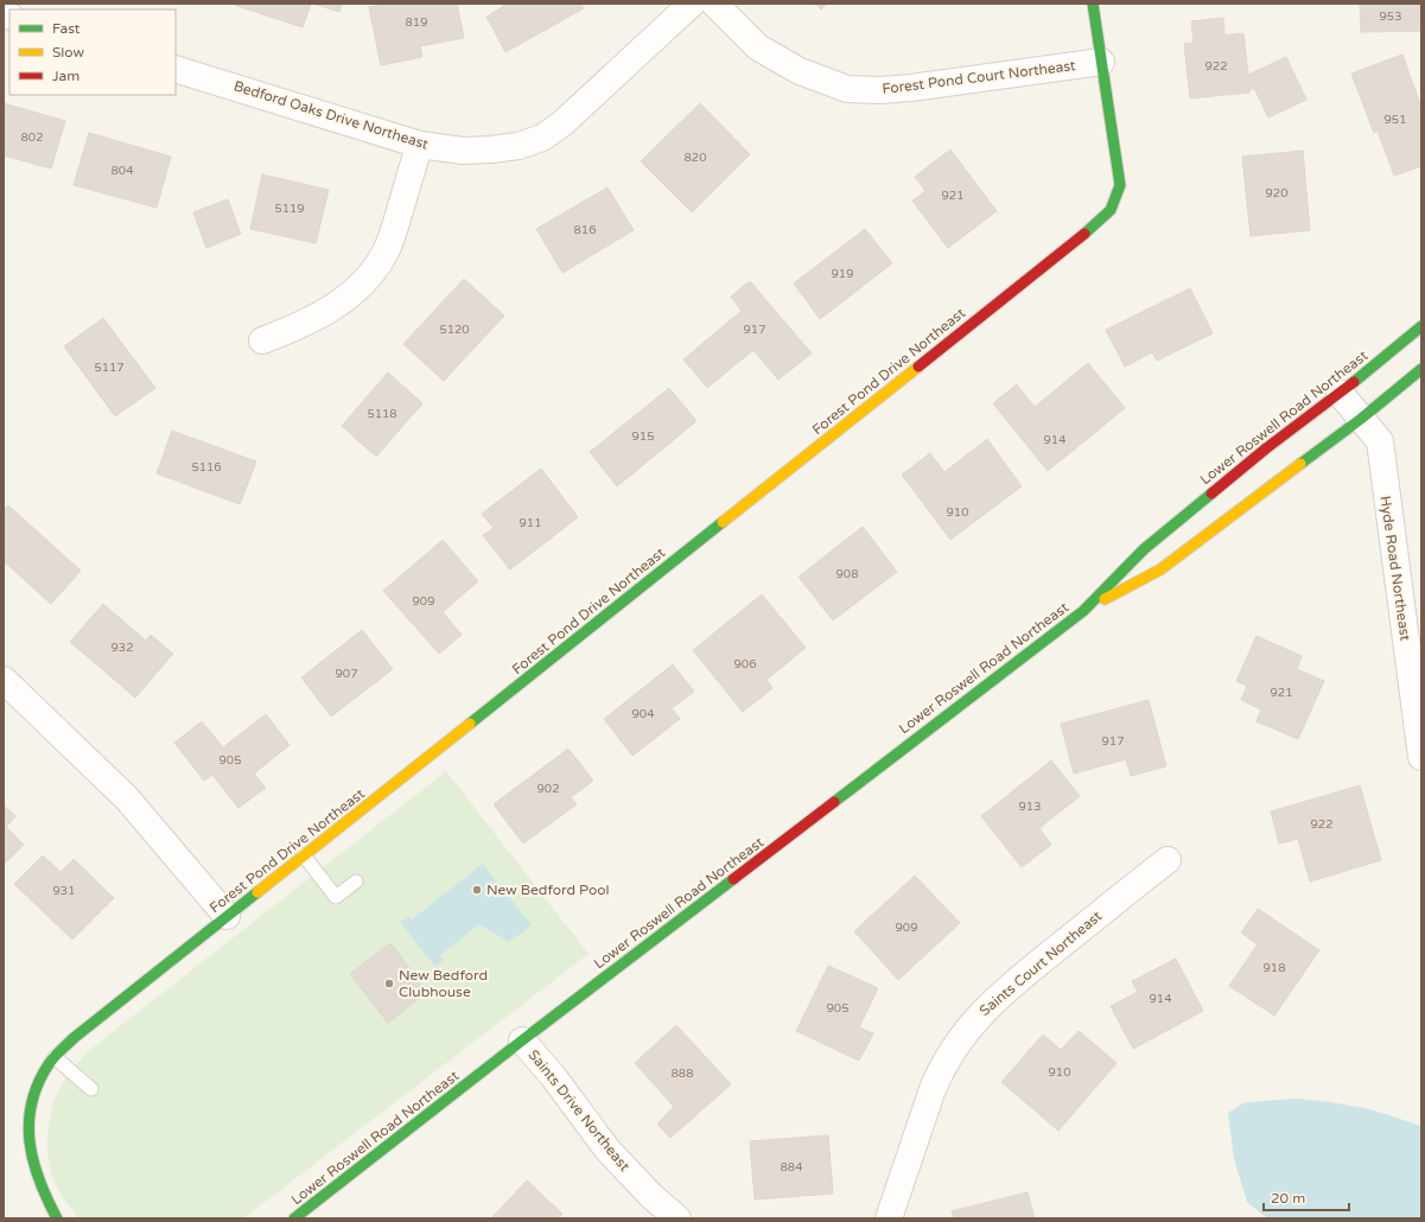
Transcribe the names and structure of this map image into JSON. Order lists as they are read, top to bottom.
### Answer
{
  "streets": {
    "street": [
      "Forest Pond Court Northeast",
      "Bedford Oaks Drive Northeast",
      "Forest Pond Drive Northeast",
      "Lower Roswell Road Northeast",
      "Hyde Road Northeast",
      "Saints Court Northeast",
      "Saints Drive Northeast"
    ]
  },
  "crossings": [
    ["Forest Pond Court Northeast", "Forest Pond Drive Northeast"],
    ["Lower Roswell Road Northeast", "Hyde Road Northeast"],
    ["Lower Roswell Road Northeast", "Saints Drive Northeast"]
  ],
  "places": ["New Bedford Pool", "New Bedford Clubhouse"],
  "house_numbers": [
    "953",
    "819",
    "922",
    "951",
    "802",
    "820",
    "804",
    "920",
    "921",
    "5119",
    "816",
    "919",
    "5120",
    "917",
    "5117",
    "5118",
    "915",
    "914",
    "5116",
    "910",
    "911",
    "908",
    "909",
    "932",
    "906",
    "907",
    "921",
    "904",
    "917",
    "905",
    "902",
    "913",
    "922",
    "931",
    "909",
    "918",
    "914",
    "905",
    "910",
    "888",
    "884"
  ],
  "legend": ["Fast", "Slow", "Jam"],
  "scale_bar": "20 m"
}
